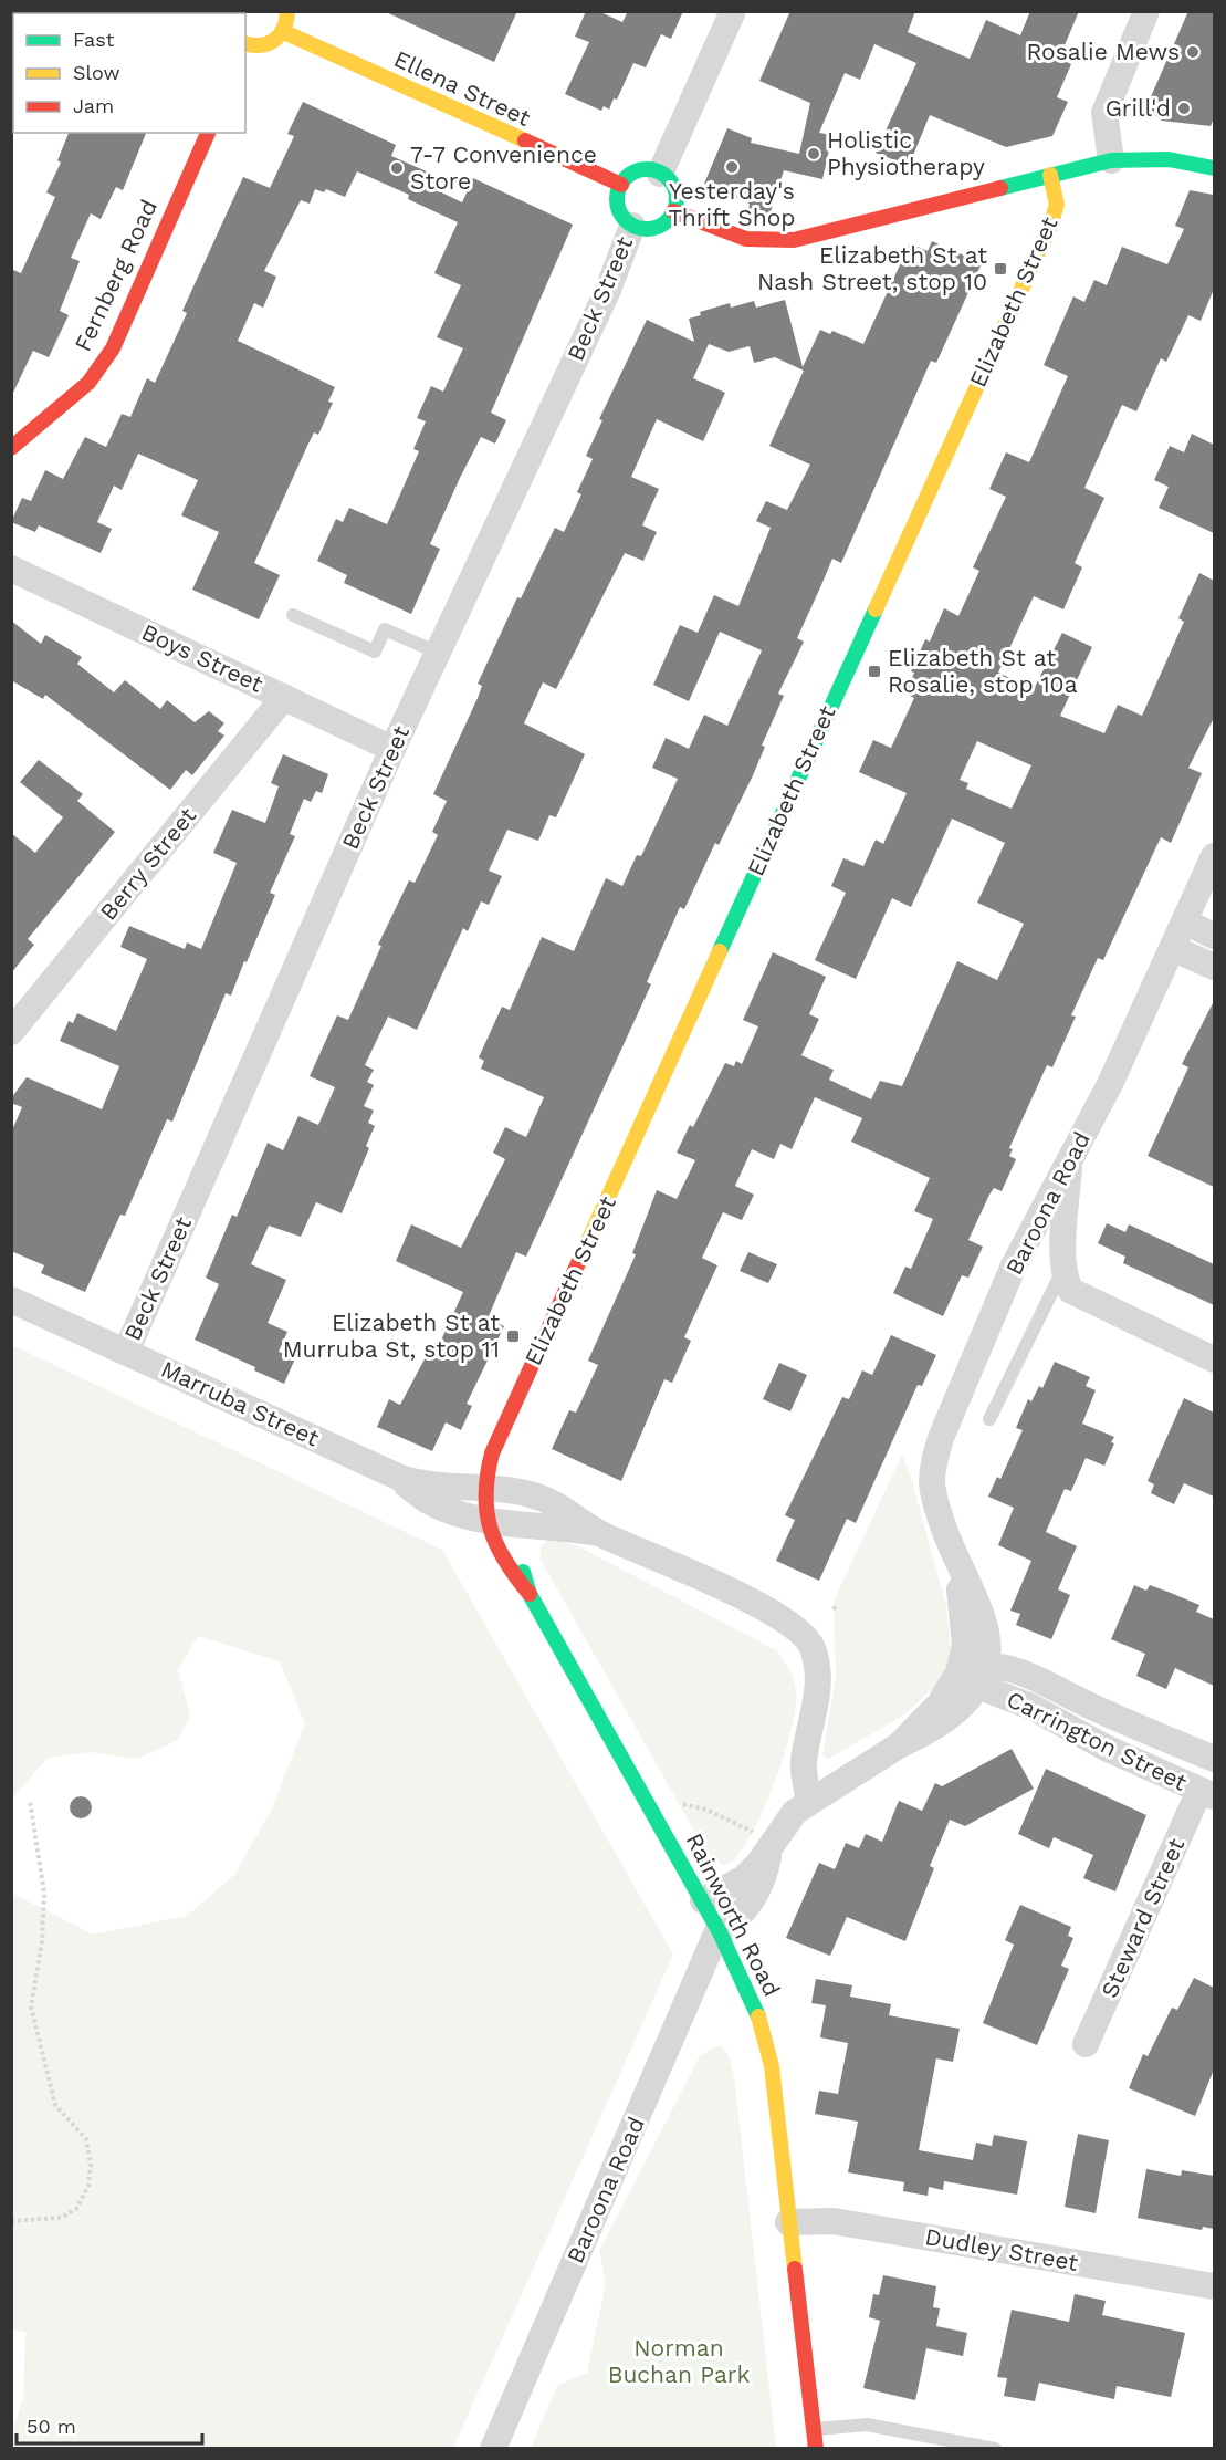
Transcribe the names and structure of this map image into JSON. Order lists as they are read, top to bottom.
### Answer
{
  "streets": {
    "street": [
      "Ellena Street",
      "Fernberg Road",
      "Beck Street",
      "Elizabeth Street",
      "Boys Street",
      "Berry Street",
      "Baroona Road",
      "Marruba Street",
      "Carrington Street",
      "Rainworth Road",
      "Steward Street",
      "Dudley Street"
    ]
  },
  "crossings": [
    ["Ellena Street", "Beck Street"],
    ["Beck Street", "Boys Street"],
    ["Beck Street", "Marruba Street"],
    ["Elizabeth Street", "Marruba Street"],
    ["Elizabeth Street", "Rainworth Road"],
    ["Boys Street", "Berry Street"],
    ["Baroona Road", "Marruba Street"],
    ["Baroona Road", "Carrington Street"],
    ["Baroona Road", "Rainworth Road"],
    ["Marruba Street", "Rainworth Road"],
    ["Carrington Street", "Steward Street"],
    ["Rainworth Road", "Dudley Street"]
  ],
  "parks": ["Norman Buchan Park"],
  "places": {
    "other": [
      "Rosalie Mews",
      "Grill'd",
      "Holistic Physiotherapy",
      "Yesterday's Thrift Shop",
      "7-7 Convenience Store"
    ],
    "transit": ["Elizabeth St at Nash Street, stop 10", "Elizabeth St at Rosalie, stop 10a", "Elizabeth St at Murruba St, stop 11"]
  },
  "legend": ["Fast", "Slow", "Jam"],
  "scale_bar": "50 m"
}
